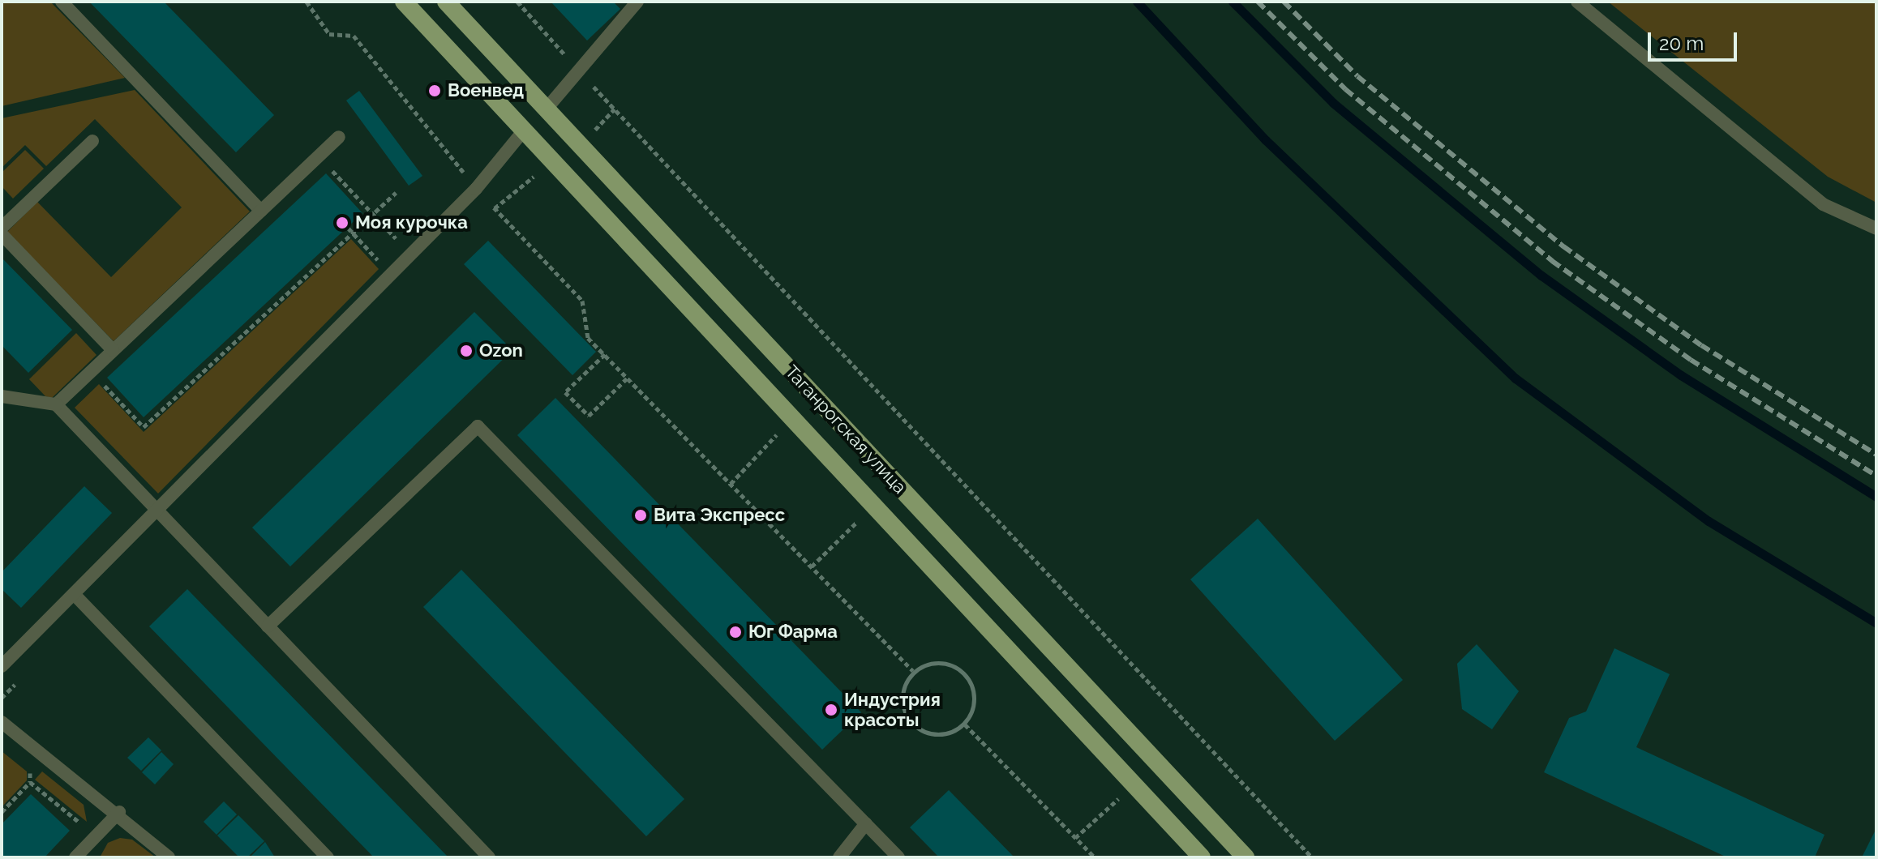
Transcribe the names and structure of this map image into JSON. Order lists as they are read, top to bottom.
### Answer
{
  "streets": {
    "main road": ["Таганрогская улица"]
  },
  "places": [
    "Военвед",
    "Моя курочка",
    "Ozon",
    "Вита Экспресс",
    "Юг Фарма",
    "Индустрия красоты"
  ],
  "scale_bar": "20 m"
}
